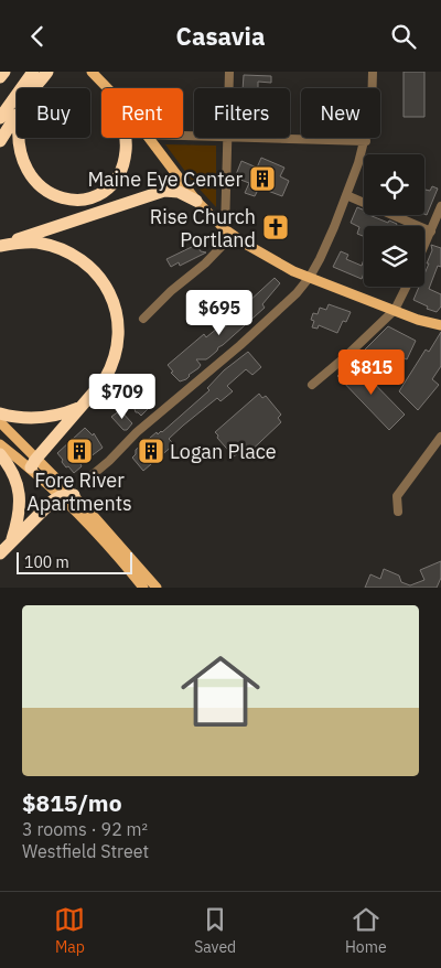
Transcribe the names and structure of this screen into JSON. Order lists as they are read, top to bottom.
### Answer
{
  "places": {
    "building": ["Maine Eye Center", "Fore River Apartments", "Logan Place"],
    "church": ["Rise Church Portland"]
  },
  "scale_bar": "100 m",
  "page": {
    "header": "Casavia",
    "chip": [
      "Buy",
      "Rent",
      "Filters",
      "New"
    ],
    "price": ["$695", "$815", "$709"],
    "scale": "100 m",
    "list": [
      {
        "name": "$815/mo",
        "note": "3 rooms · 92 m² · Westfield Street"
      }
    ],
    "tabs": ["Map", "Saved", "Home"]
  }
}
